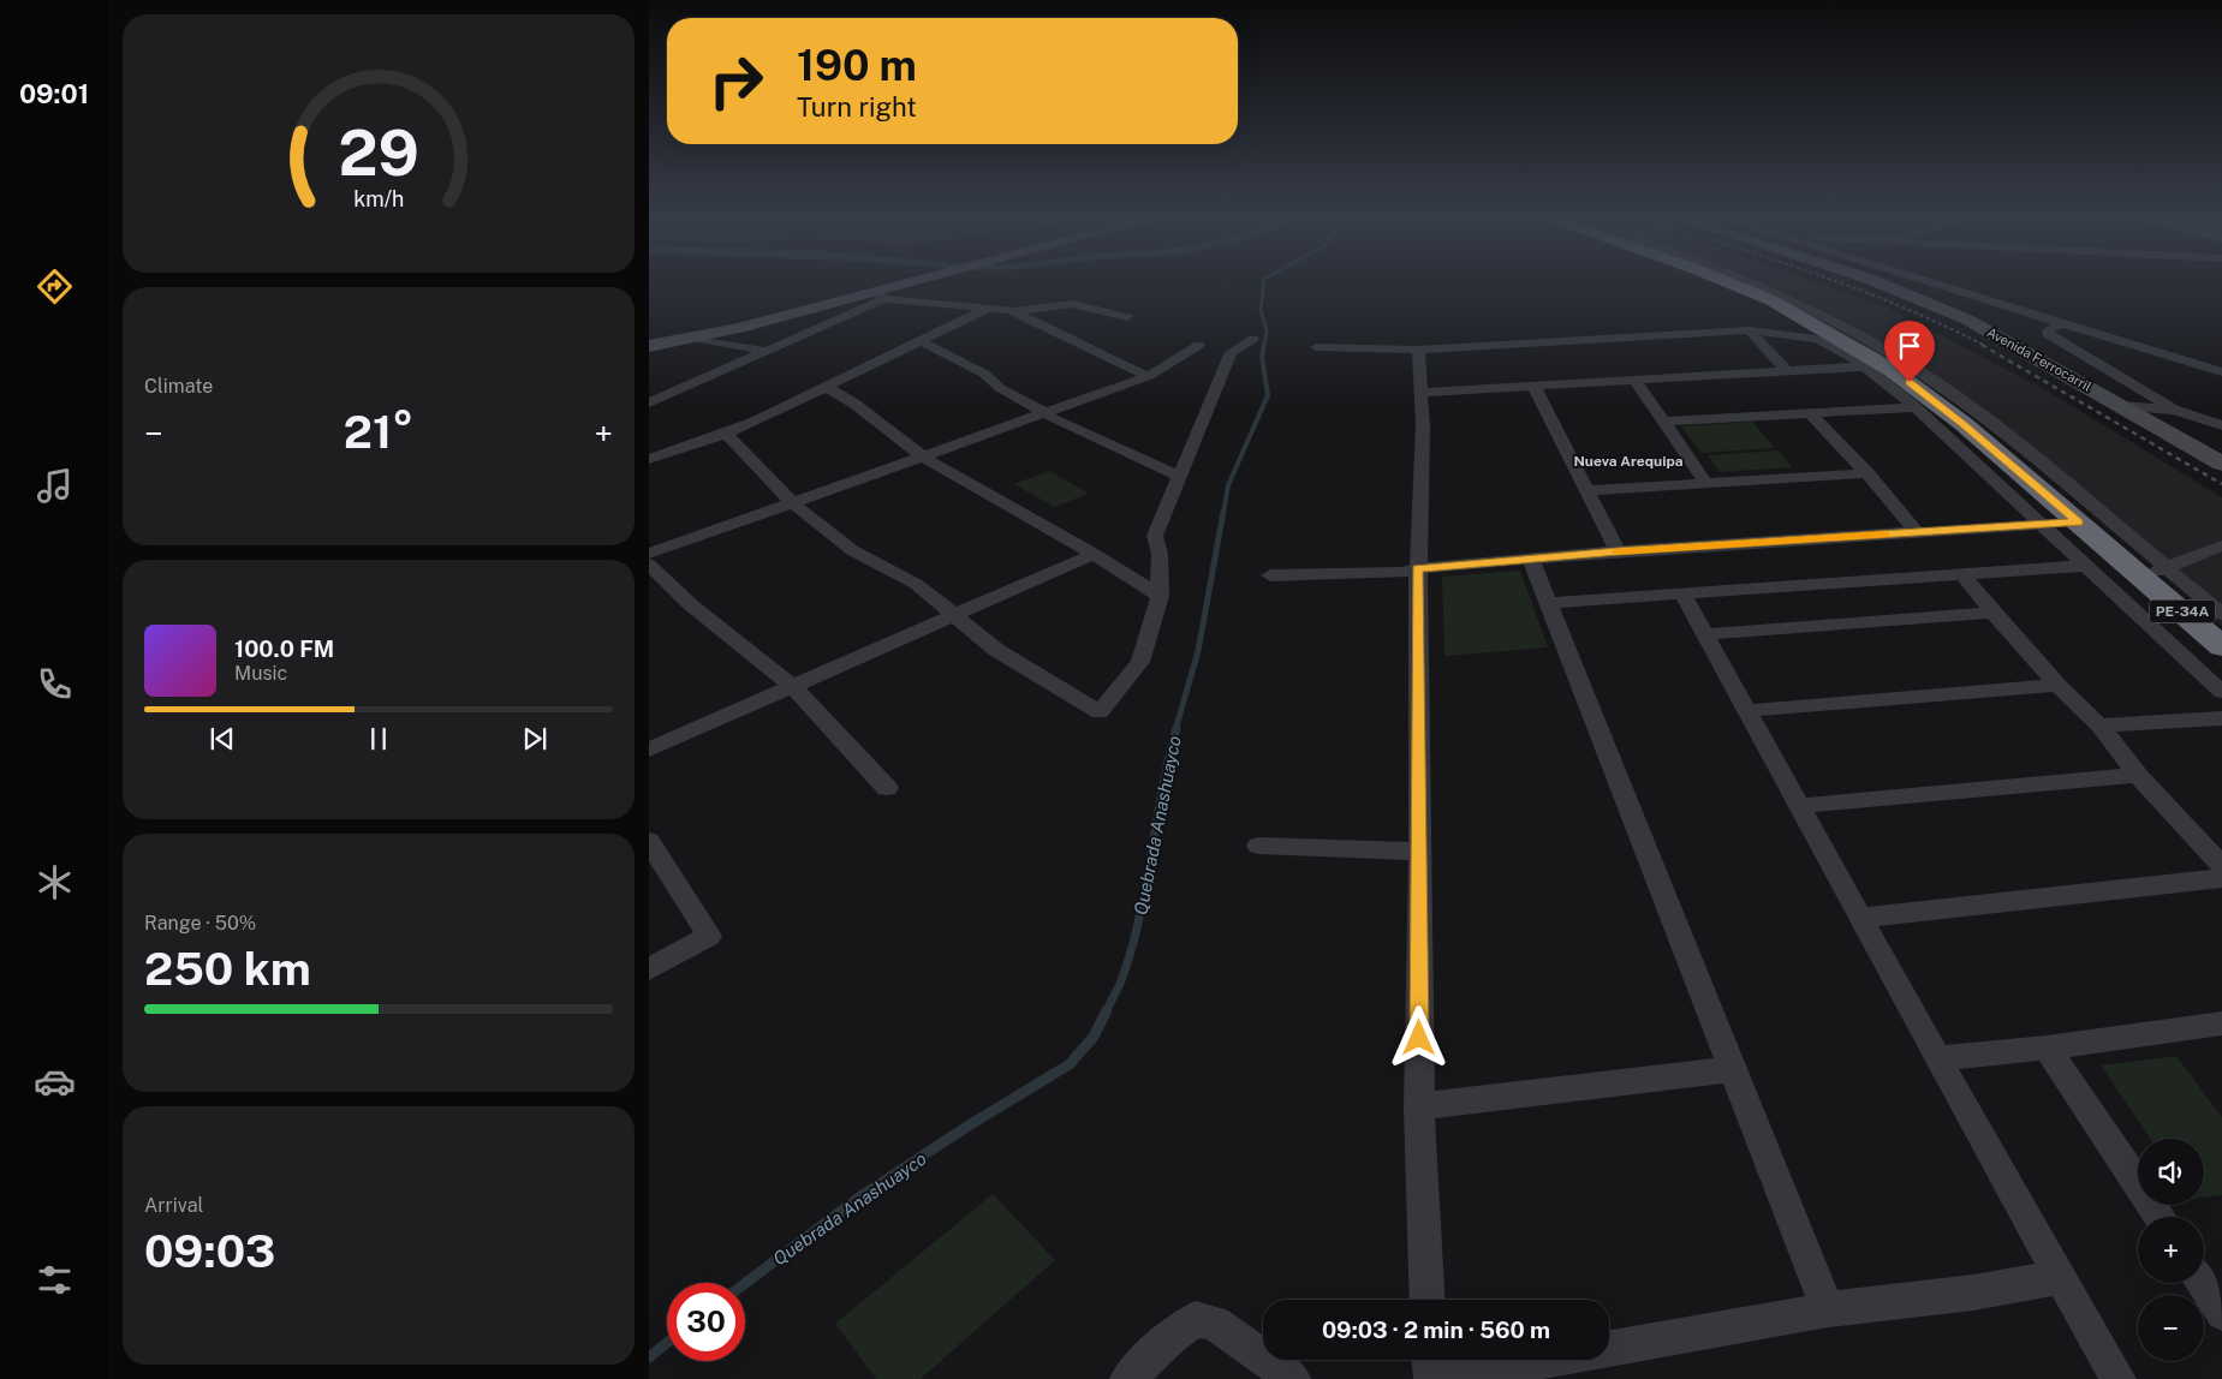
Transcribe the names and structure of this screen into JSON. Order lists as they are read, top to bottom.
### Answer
{
  "streets": {
    "highway": ["PE-34A"],
    "main road": ["Avenida Ferrocarril"]
  },
  "districts": ["Nueva Arequipa"],
  "water": ["Quebrada Anashuayco"],
  "page": {
    "tabs": "09:01",
    "turn": ["190 m", "Turn right"],
    "tile": [
      "Climate",
      ["Range · 50%", "250 km"],
      ["Arrival", "09:03"]
    ],
    "heat": ["−", "21°", "+"],
    "song": ["100.0 FM", "Music"],
    "map_buttons": ["+", "−"],
    "limit": "30",
    "trip": "09:03 · 2 min · 560 m",
    "gauge": ["29", "km/h"]
  }
}
